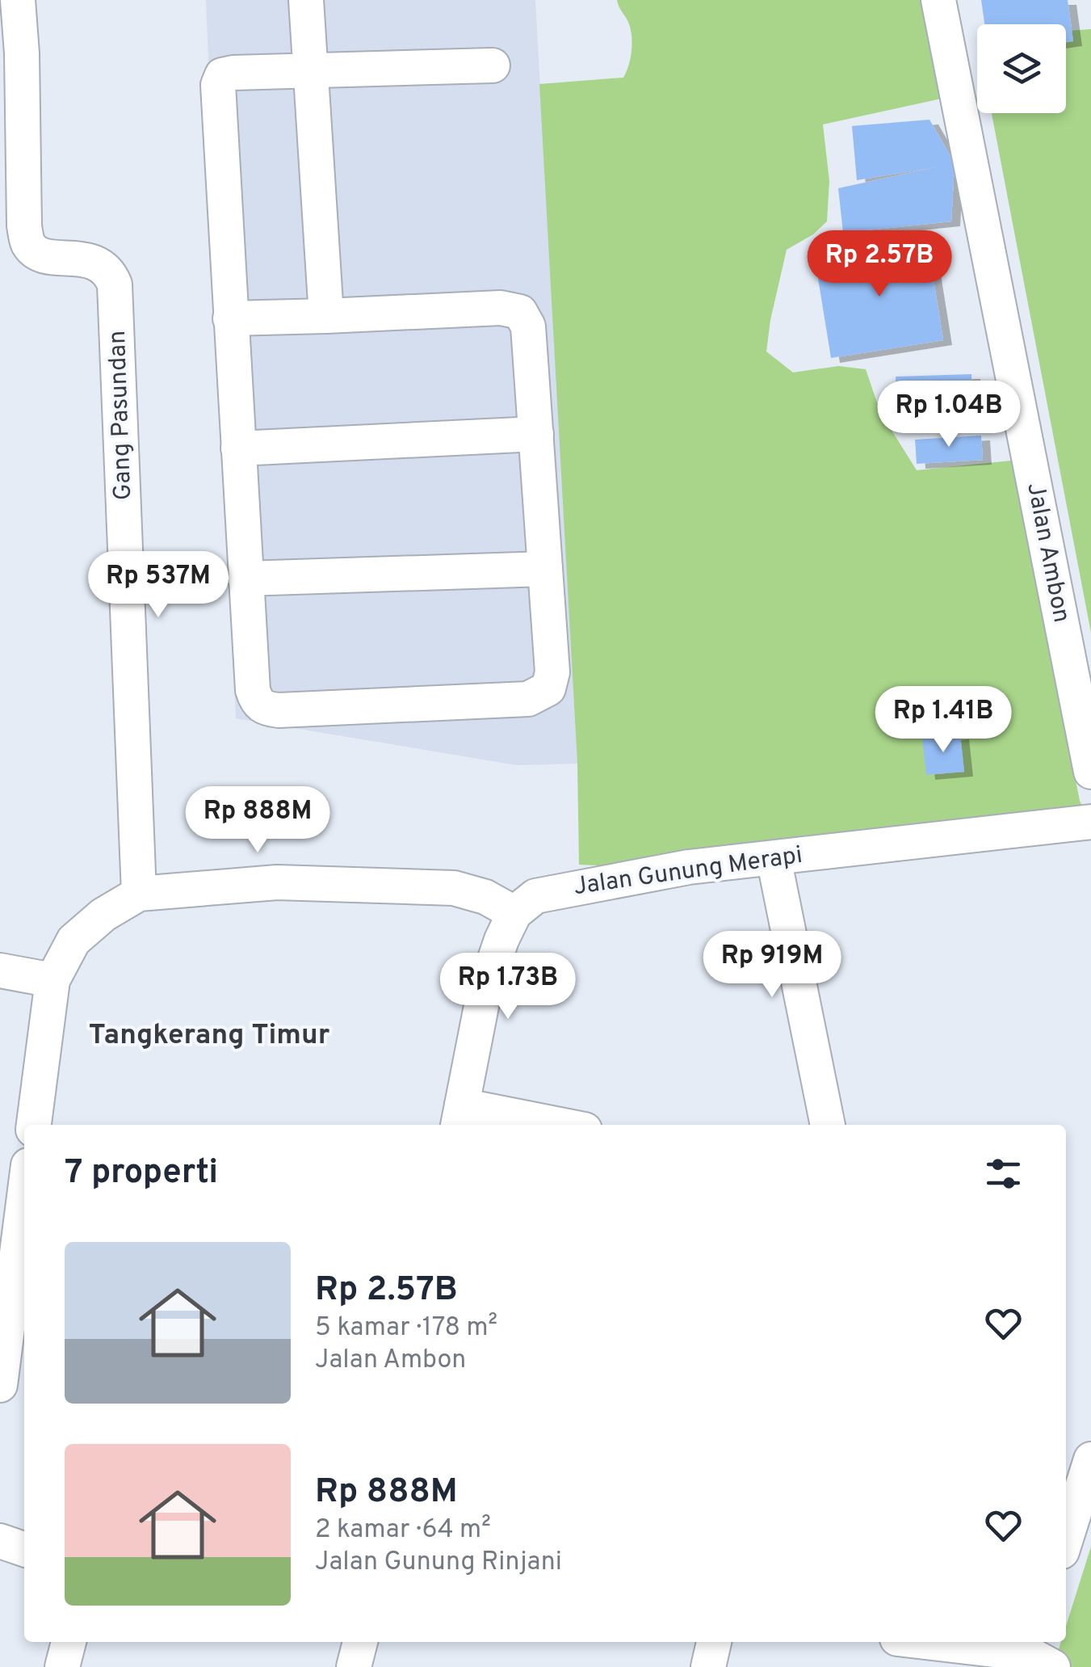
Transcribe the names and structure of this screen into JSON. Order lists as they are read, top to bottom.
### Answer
{
  "streets": {
    "street": ["Gang Pasundan", "Jalan Ambon", "Jalan Gunung Merapi"]
  },
  "districts": ["Tangkerang Timur"],
  "page": {
    "price": [
      "Rp 2.57B",
      "Rp 1.04B",
      "Rp 537M",
      "Rp 1.41B",
      "Rp 888M",
      "Rp 919M",
      "Rp 1.73B"
    ],
    "heading": "7 properti",
    "list": [
      {
        "name": "Rp 2.57B",
        "note": "5 kamar · 178 m² · Jalan Ambon"
      },
      {
        "name": "Rp 888M",
        "note": "2 kamar · 64 m² · Jalan Gunung Rinjani"
      }
    ]
  }
}
